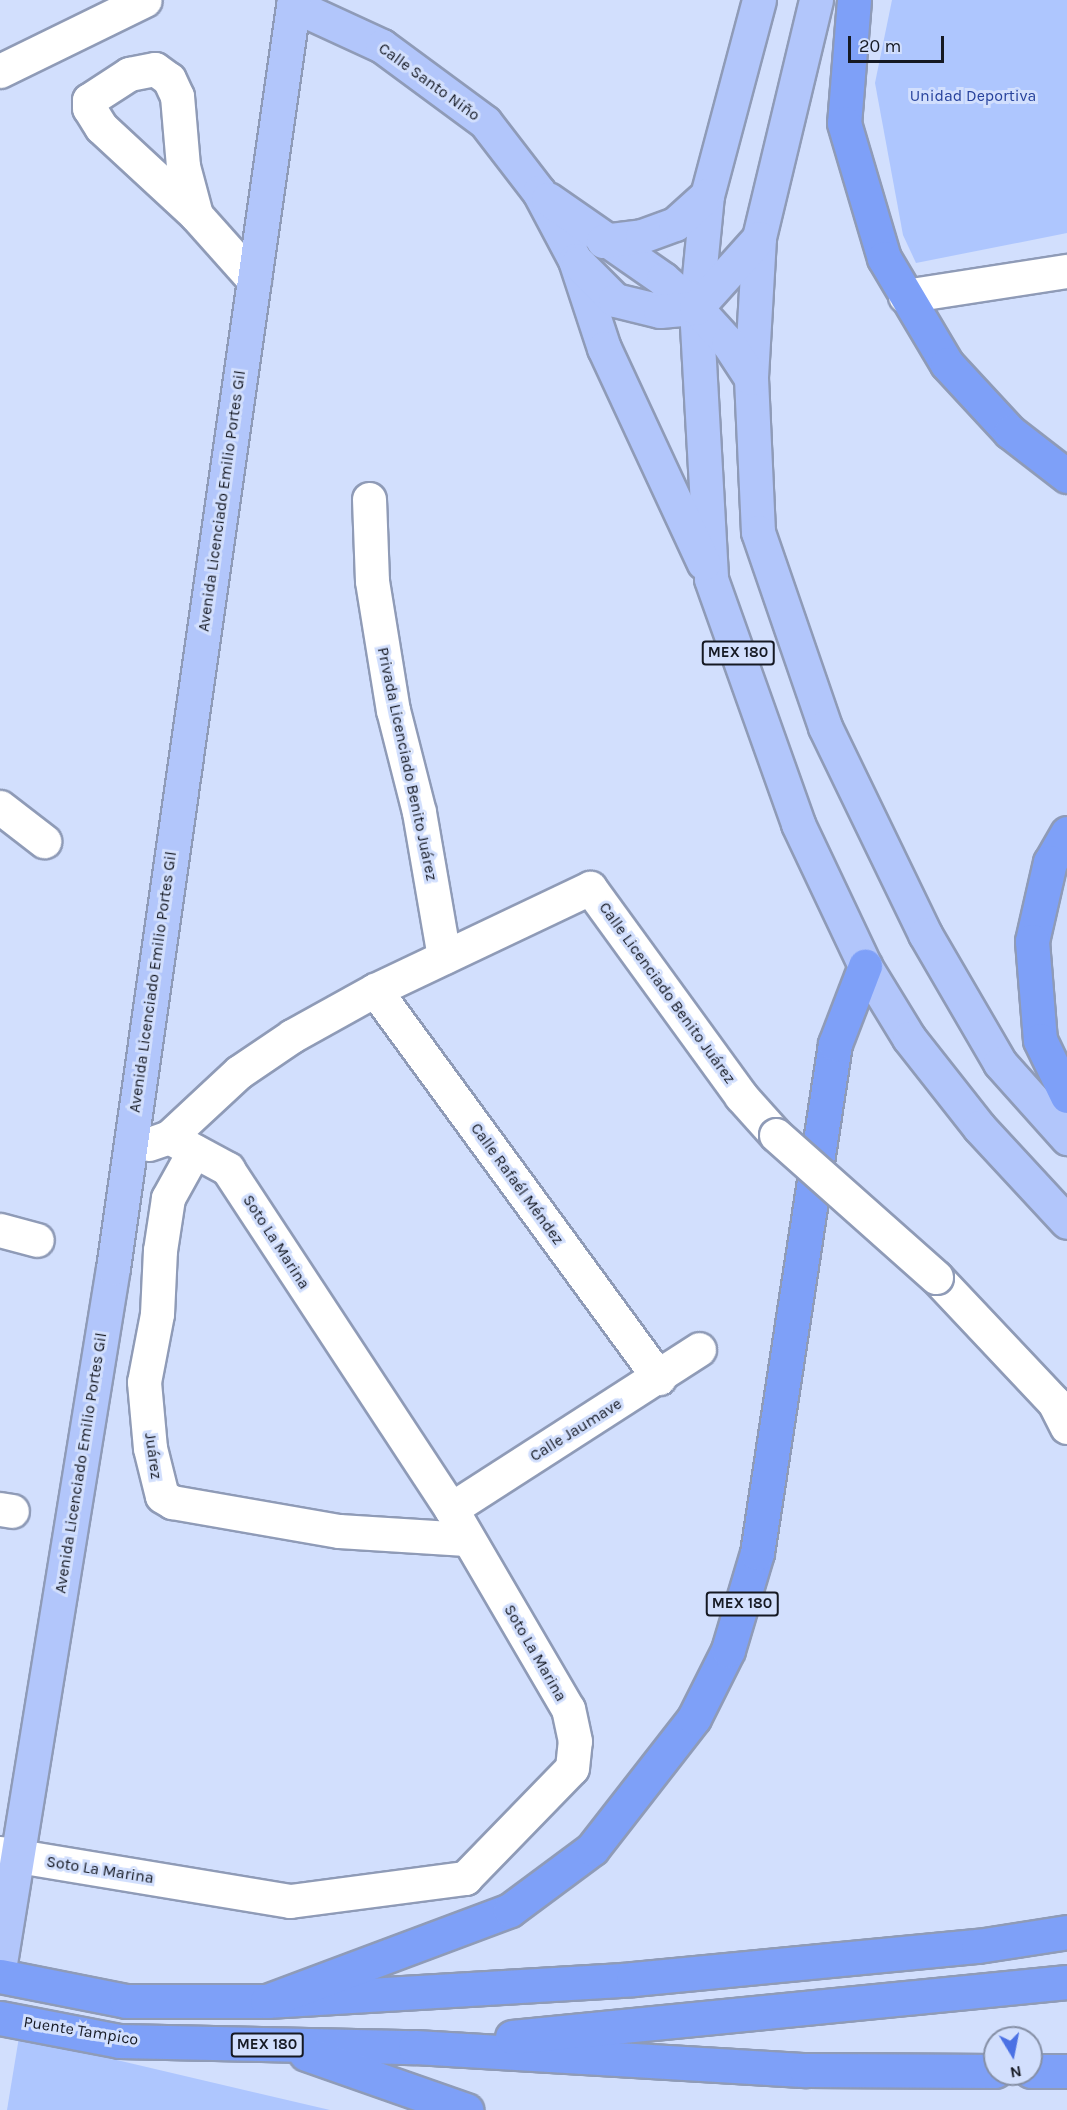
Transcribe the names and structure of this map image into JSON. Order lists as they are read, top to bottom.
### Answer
{
  "streets": {
    "highway": ["MEX 180", "Puente Tampico"],
    "main road": ["Calle Santo Niño", "Avenida Licenciado Emilio Portes Gil"],
    "street": [
      "Privada Licenciado Benito Juárez",
      "Calle Licenciado Benito Juárez",
      "Calle Rafaél Méndez",
      "Soto La Marina",
      "Calle Jaumave",
      "Juárez"
    ]
  },
  "crossings": [
    ["Calle Santo Niño", "Avenida Licenciado Emilio Portes Gil"],
    ["Calle Santo Niño", "MEX 180"],
    ["Avenida Licenciado Emilio Portes Gil", "Calle Licenciado Benito Juárez"],
    ["Avenida Licenciado Emilio Portes Gil", "Soto La Marina"],
    ["MEX 180", "Puente Tampico"],
    ["Privada Licenciado Benito Juárez", "Calle Licenciado Benito Juárez"],
    ["Calle Licenciado Benito Juárez", "Calle Rafaél Méndez"],
    ["Calle Licenciado Benito Juárez", "Soto La Marina"],
    ["Calle Licenciado Benito Juárez", "Juárez"],
    ["Calle Rafaél Méndez", "Calle Jaumave"],
    ["Soto La Marina", "Calle Jaumave"],
    ["Soto La Marina", "Juárez"]
  ],
  "parks": ["Unidad Deportiva"],
  "scale_bar": "20 m",
  "north": "bottom"
}
